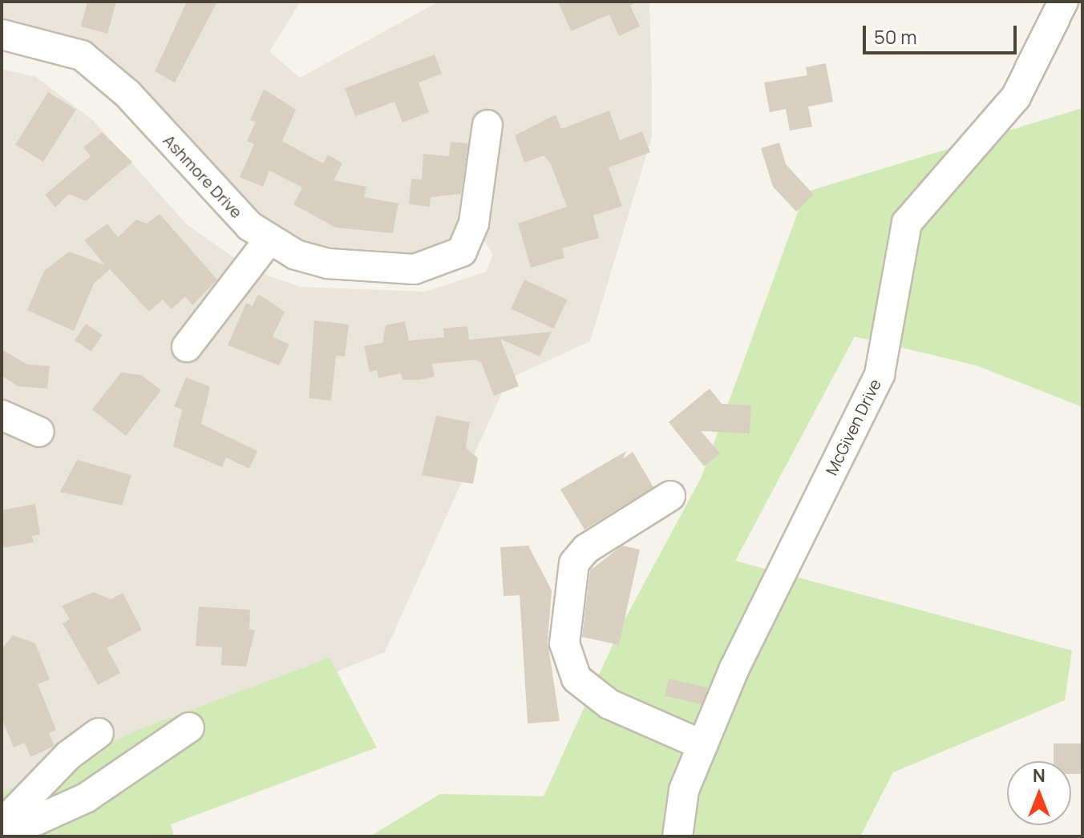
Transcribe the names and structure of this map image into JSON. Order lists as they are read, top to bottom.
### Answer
{
  "streets": {
    "street": ["Ashmore Drive", "McGiven Drive"]
  },
  "scale_bar": "50 m",
  "north": "top"
}
